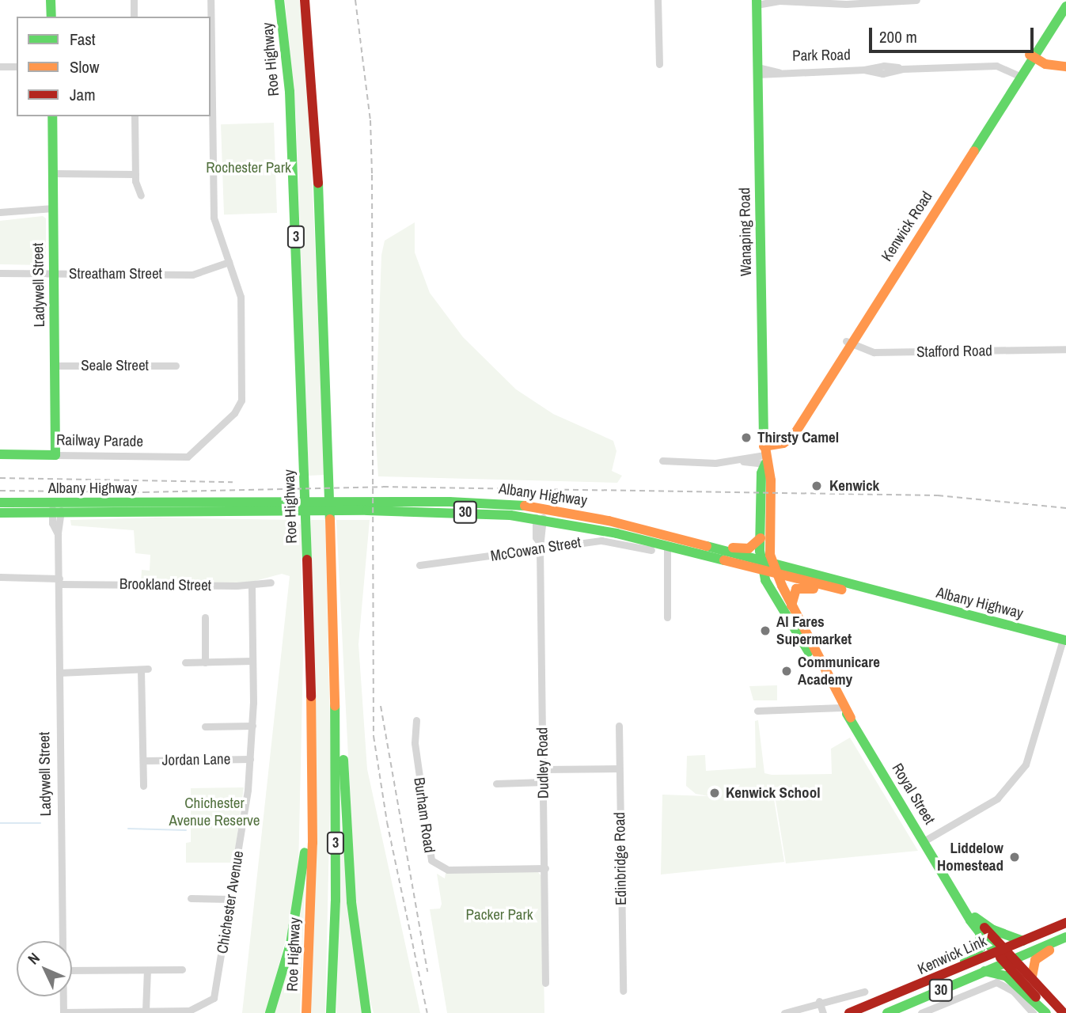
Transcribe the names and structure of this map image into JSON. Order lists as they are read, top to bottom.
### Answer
{
  "streets": {
    "main road": [
      "Roe Highway",
      "Kenwick Road",
      "Wanaping Road",
      "3",
      "Ladywell Street",
      "Railway Parade",
      "Albany Highway",
      "30",
      "Royal Street",
      "Kenwick Link"
    ],
    "street": [
      "Park Road",
      "Streatham Street",
      "Stafford Road",
      "Seale Street",
      "McCowan Street",
      "Brookland Street",
      "Jordan Lane",
      "Dudley Road",
      "Burham Road",
      "Edinbridge Road",
      "Chichester Avenue"
    ]
  },
  "crossings": [
    ["Park Road", "Kenwick Road"],
    ["Park Road", "Wanaping Road"],
    ["Kenwick Road", "Wanaping Road"],
    ["Kenwick Road", "Stafford Road"],
    ["Wanaping Road", "Albany Highway"],
    ["Wanaping Road", "Royal Street"],
    ["Streatham Street", "Ladywell Street"],
    ["Streatham Street", "Railway Parade"],
    ["Ladywell Street", "Seale Street"],
    ["Ladywell Street", "Railway Parade"],
    ["Ladywell Street", "Albany Highway"],
    ["Ladywell Street", "Brookland Street"],
    ["Ladywell Street", "Chichester Avenue"],
    ["Albany Highway", "Dudley Road"],
    ["Albany Highway", "Royal Street"],
    ["McCowan Street", "Dudley Road"],
    ["Brookland Street", "Chichester Avenue"],
    ["Jordan Lane", "Chichester Avenue"],
    ["Dudley Road", "Burham Road"],
    ["Royal Street", "Kenwick Link"]
  ],
  "parks": ["Rochester Park", "Chichester Avenue Reserve", "Packer Park"],
  "places": [
    "Thirsty Camel",
    "Kenwick",
    "Al Fares Supermarket",
    "Communicare Academy",
    "Kenwick School",
    "Liddelow Homestead"
  ],
  "legend": ["Fast", "Slow", "Jam"],
  "scale_bar": "200 m",
  "north": "top left"
}
